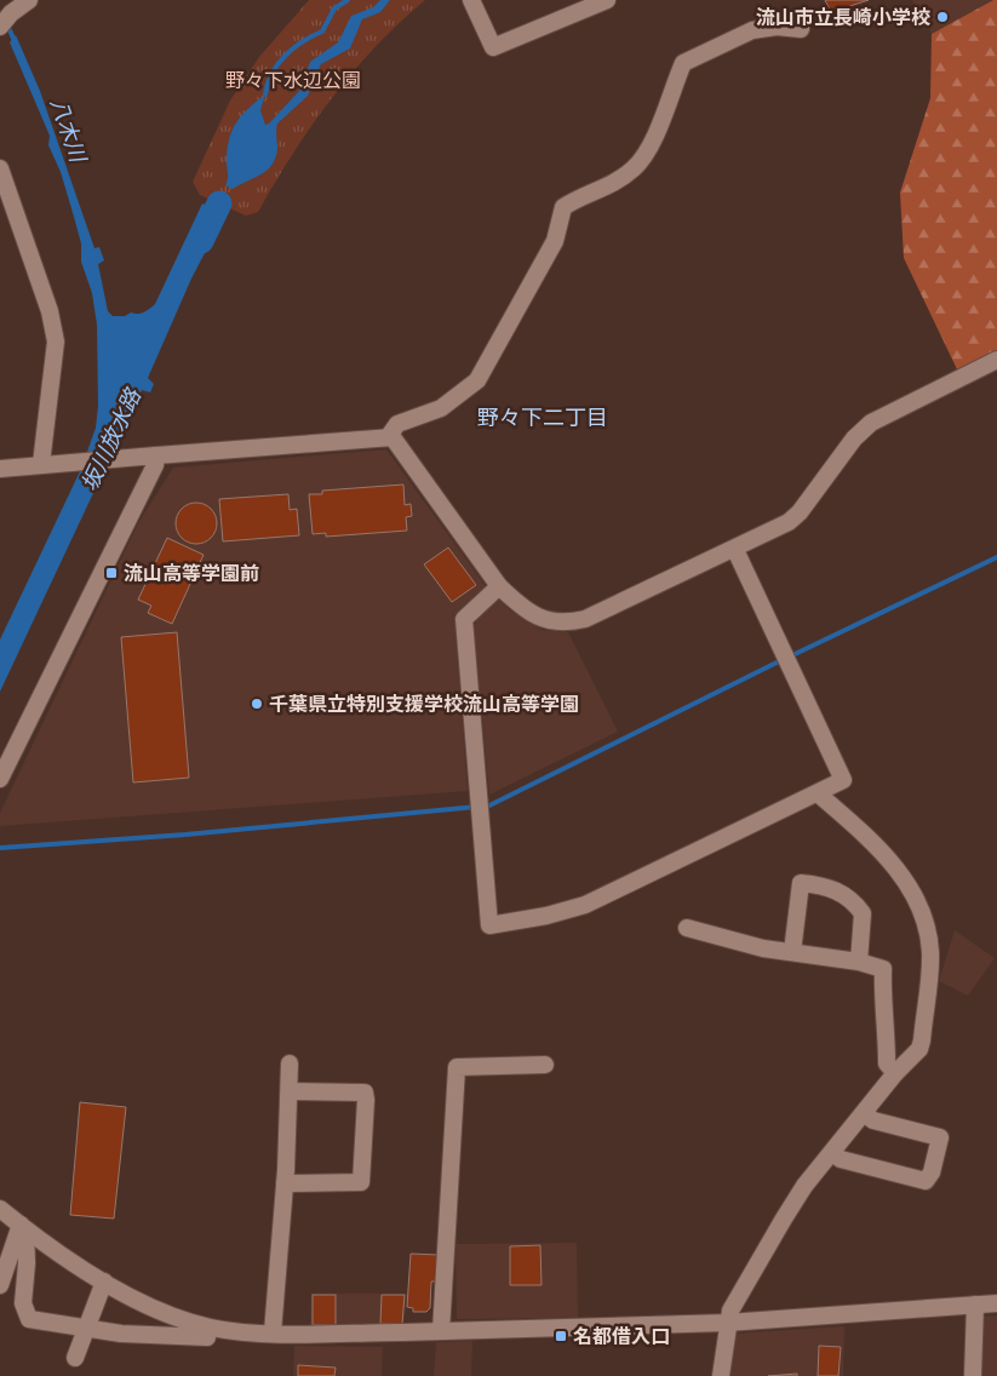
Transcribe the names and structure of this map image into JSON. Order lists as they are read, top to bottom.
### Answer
{
  "districts": ["野々下二丁目"],
  "water": ["八木川", "坂川放水路"],
  "parks": ["野々下水辺公園"],
  "places": {
    "other": ["流山市立長崎小学校", "千葉県立特別支援学校流山高等学園"],
    "transit": ["流山高等学園前", "名都借入口"]
  }
}
